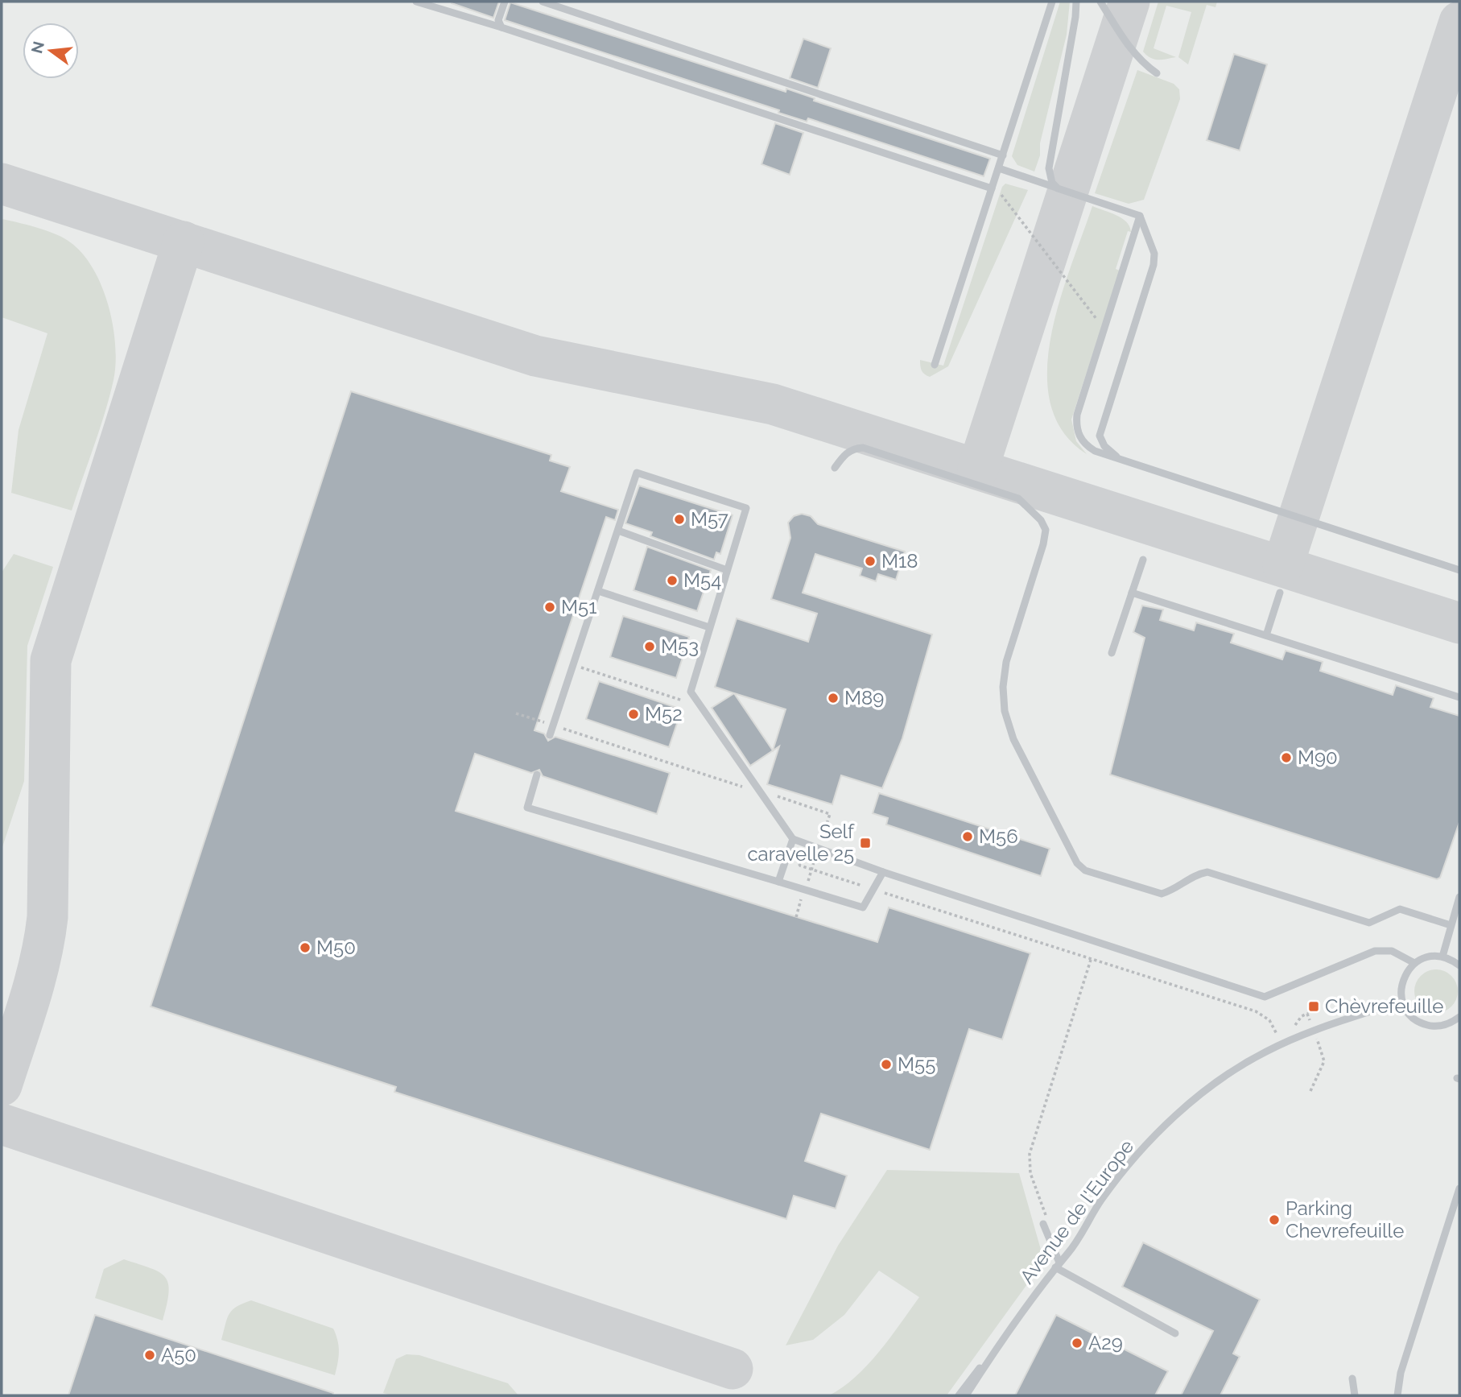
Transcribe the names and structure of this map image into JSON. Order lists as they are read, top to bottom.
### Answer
{
  "streets": {
    "lane": ["Avenue de l'Europe"]
  },
  "places": {
    "other": [
      "M57",
      "M18",
      "M54",
      "M51",
      "M53",
      "M89",
      "M52",
      "M90",
      "M56",
      "M50",
      "M55",
      "Parking Chevrefeuille",
      "A29",
      "A50"
    ],
    "transit": ["Self caravelle 25", "Chèvrefeuille"]
  },
  "north": "left"
}
